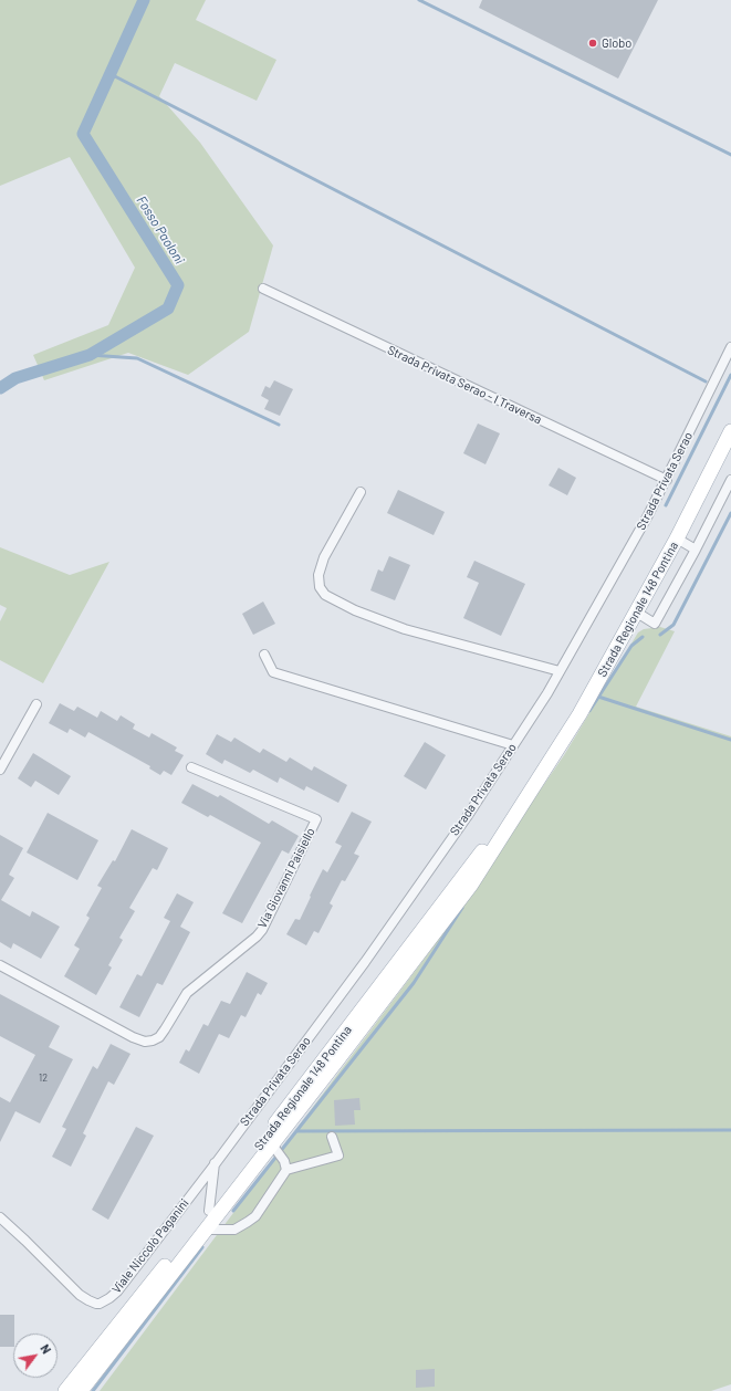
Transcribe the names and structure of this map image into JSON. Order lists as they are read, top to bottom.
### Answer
{
  "streets": {
    "main road": ["Strada Regionale 148 Pontina"],
    "street": [
      "Strada Privata Serao - I Traversa",
      "Strada Privata Serao",
      "Via Giovanni Paisiello",
      "Viale Niccolò Paganini"
    ]
  },
  "crossings": [
    ["Strada Privata Serao - I Traversa", "Strada Privata Serao"],
    ["Strada Privata Serao", "Viale Niccolò Paganini"]
  ],
  "water": ["Fosso Paoloni"],
  "places": ["Globo"],
  "house_numbers": ["12"],
  "north": "top right"
}
